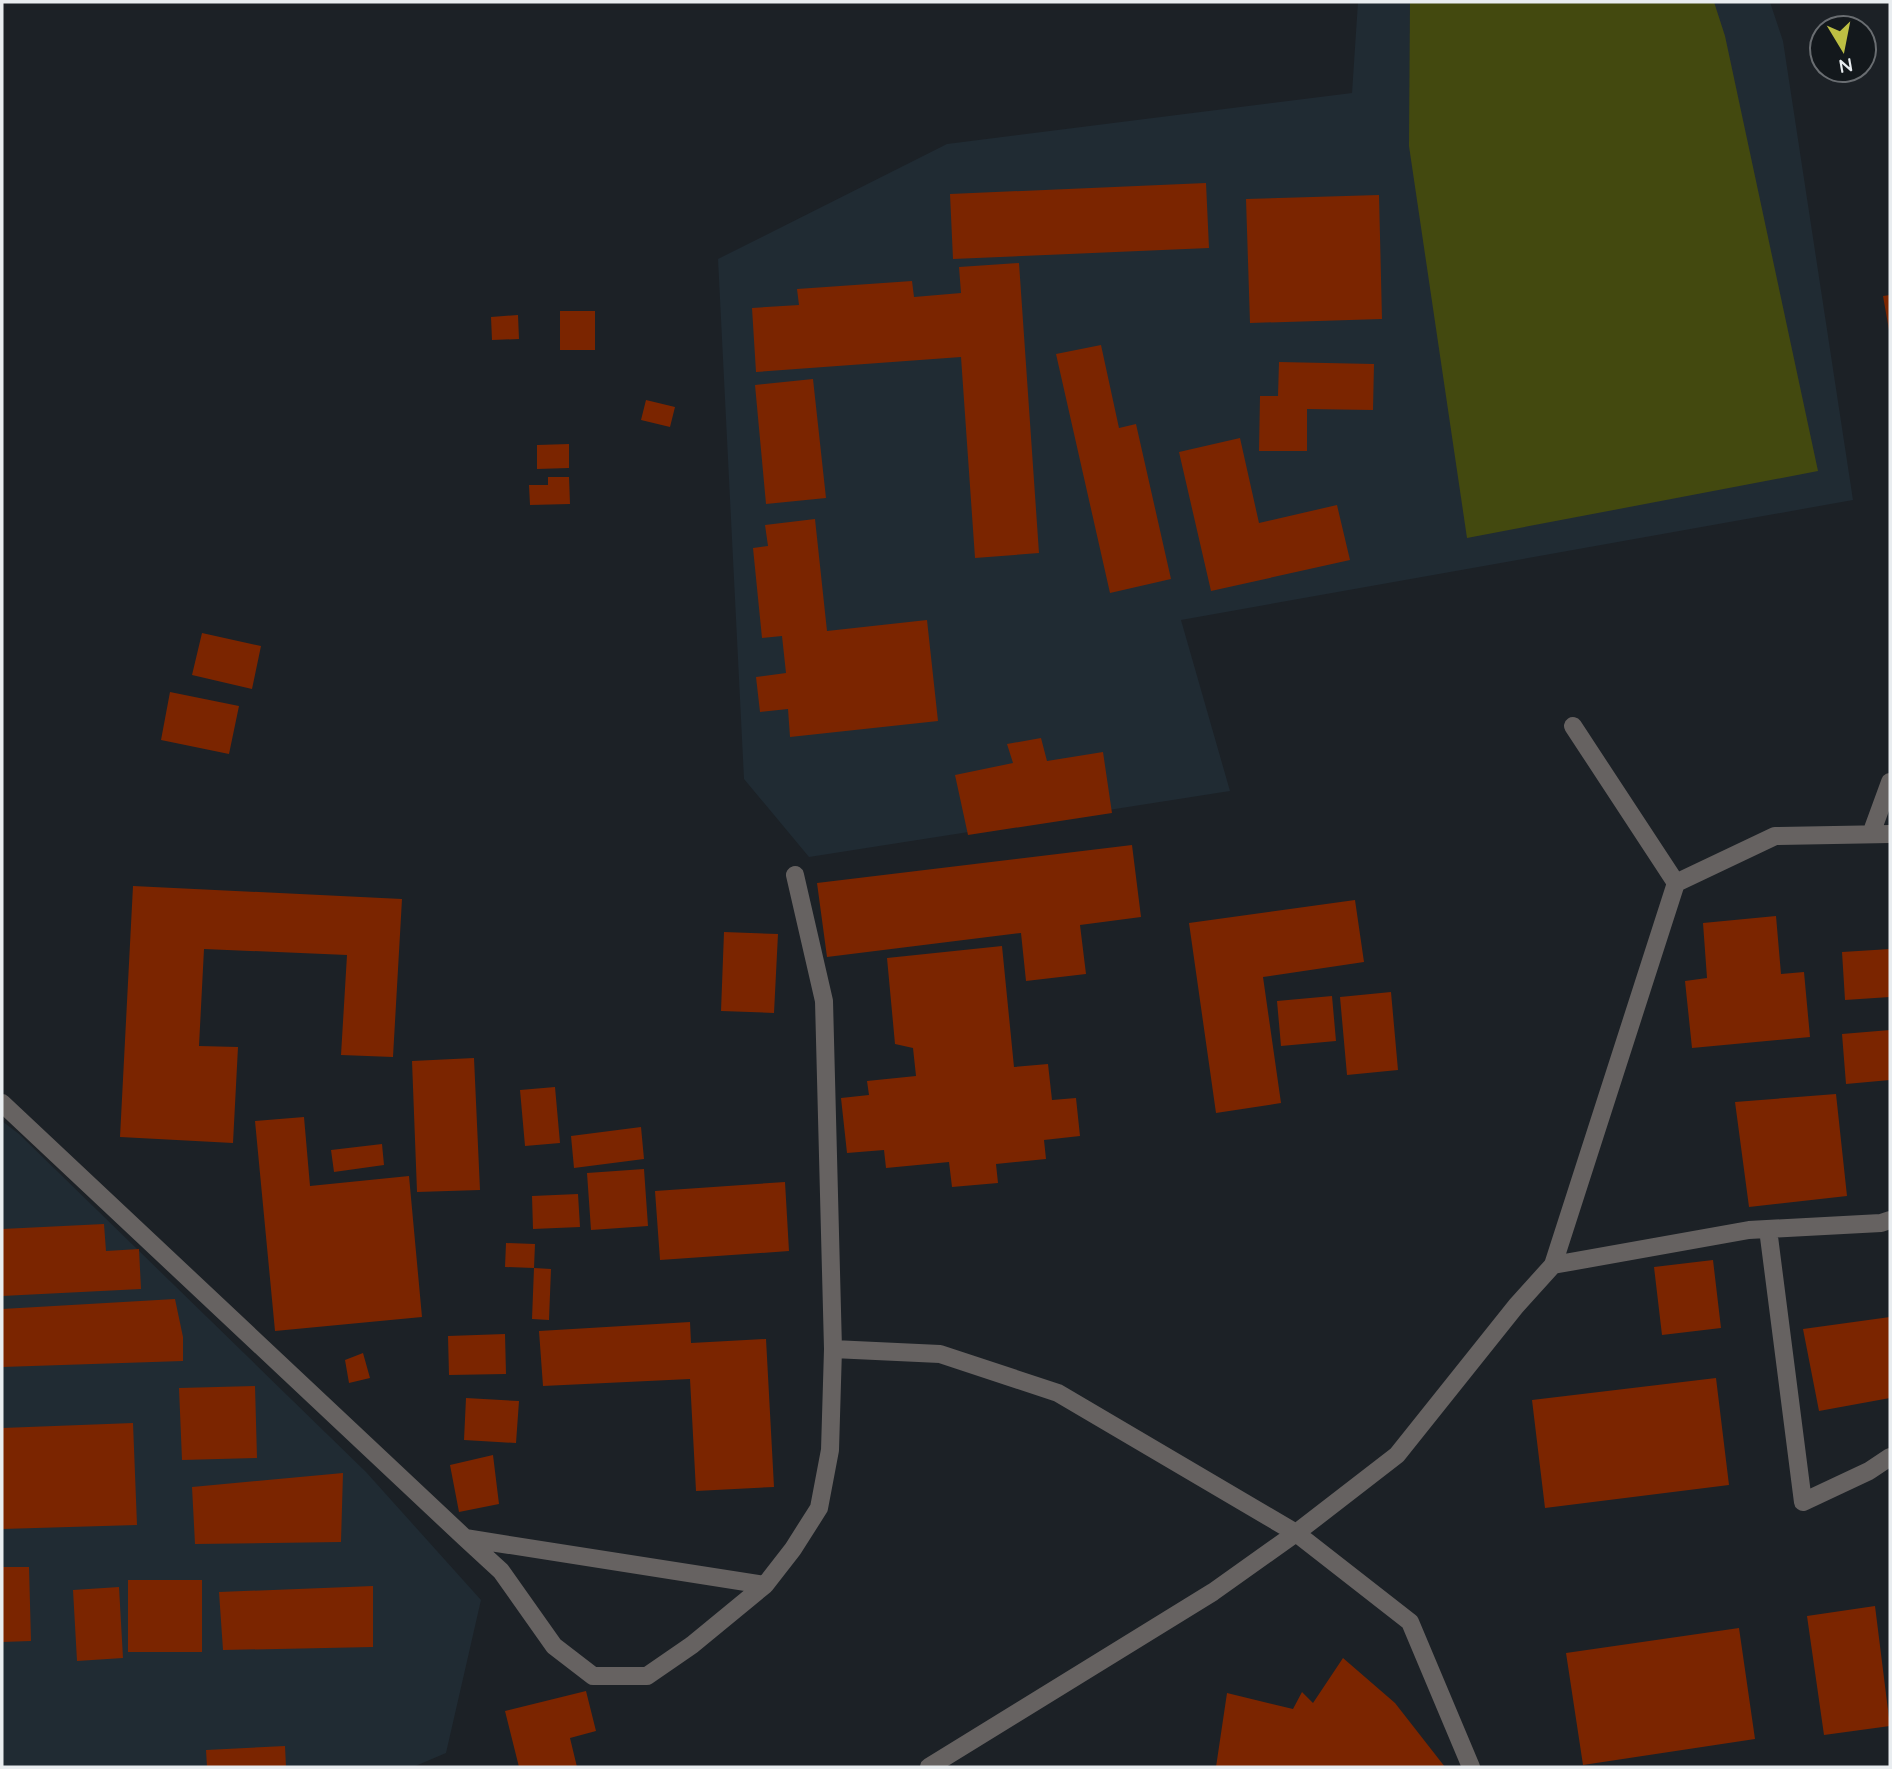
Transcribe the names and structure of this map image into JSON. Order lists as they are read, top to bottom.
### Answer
{
  "north": "bottom"
}
